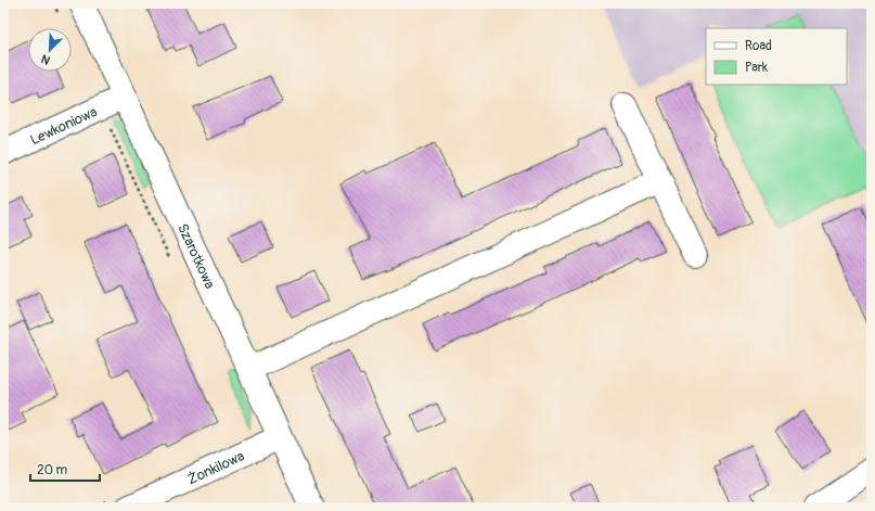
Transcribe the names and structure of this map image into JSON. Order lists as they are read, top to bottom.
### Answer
{
  "streets": {
    "street": ["Lewkoniowa", "Szarotkowa", "Żonkilowa"]
  },
  "crossings": [
    ["Lewkoniowa", "Szarotkowa"],
    ["Szarotkowa", "Żonkilowa"]
  ],
  "legend": ["Road", "Park"],
  "scale_bar": "20 m",
  "north": "bottom left"
}
